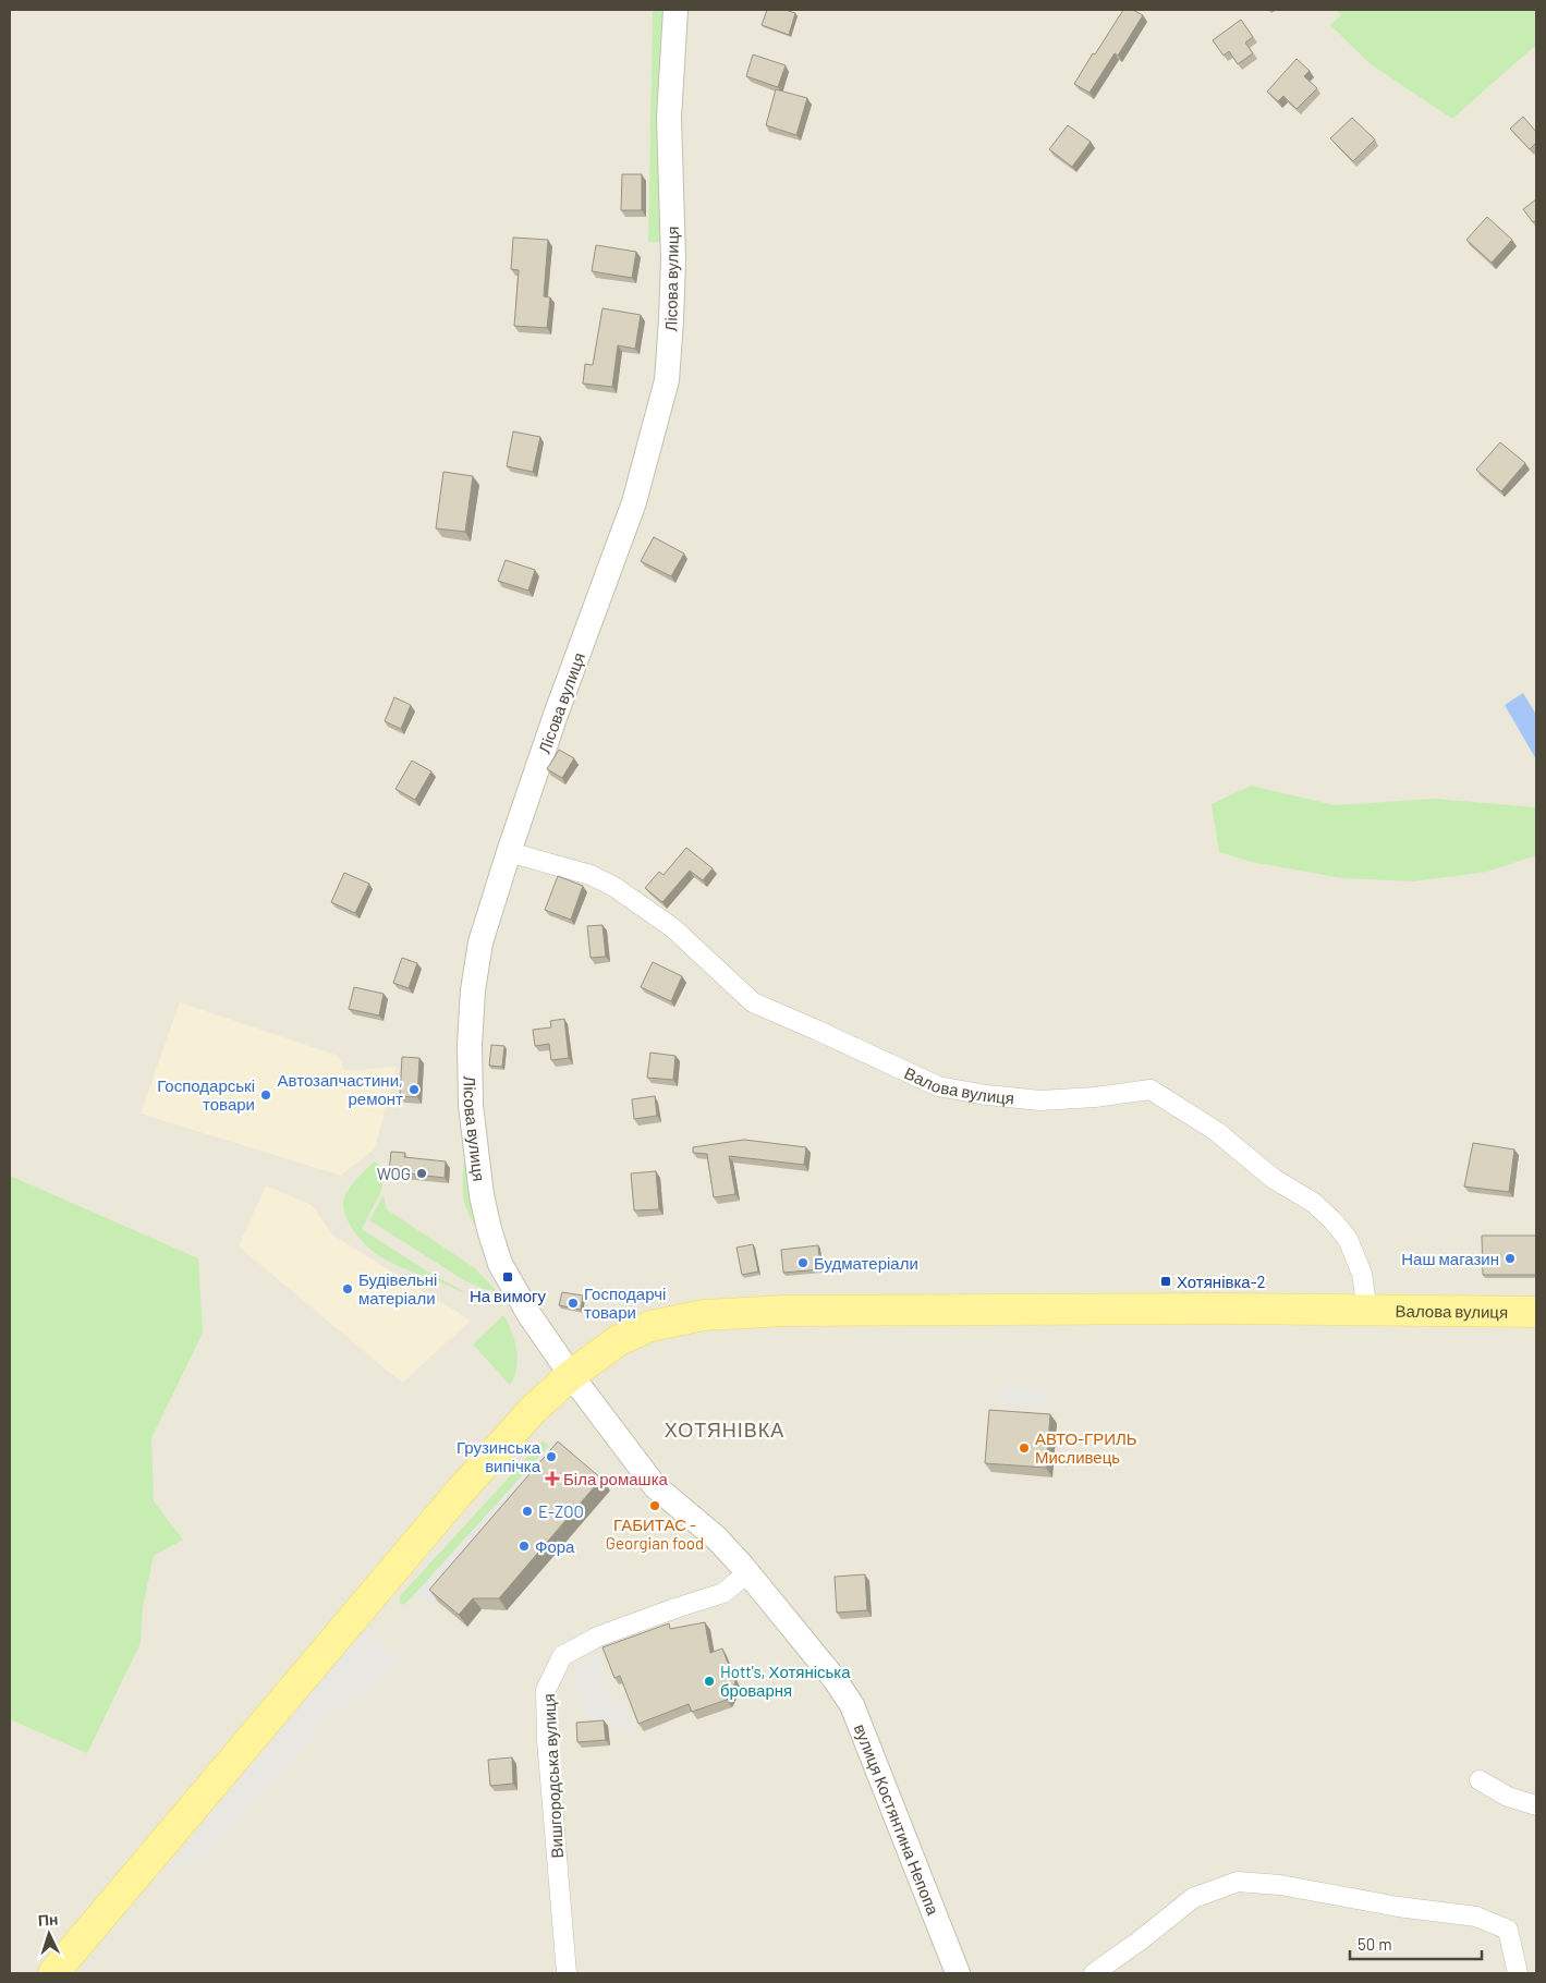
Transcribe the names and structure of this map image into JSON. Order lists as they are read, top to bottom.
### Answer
{
  "streets": {
    "main road": ["Валова вулиця"],
    "street": ["Лісова вулиця", "Вишгородська вулиця", "вулиця Костянтина Непопа"]
  },
  "crossings": [
    ["Лісова вулиця", "Валова вулиця"],
    ["Лісова вулиця", "вулиця Костянтина Непопа"],
    ["Валова вулиця", "вулиця Костянтина Непопа"],
    ["Вишгородська вулиця", "вулиця Костянтина Непопа"]
  ],
  "districts": ["ХОТЯНІВКА"],
  "places": {
    "other": [
      "Автозапчастини, ремонт",
      "Господарські товари",
      "WOG",
      "Наш магазин",
      "Будматеріали",
      "Будівельні матеріали",
      "Господарчі товари",
      "АВТО-ГРИЛЬ Мисливець",
      "Грузинська випічка",
      "ГАБИТАС - Georgian food",
      "E-ZOO",
      "Фора",
      "Hott's, Хотяніська броварня"
    ],
    "transit": ["На вимогу", "Хотянівка-2"],
    "health": ["Біла ромашка"]
  },
  "scale_bar": "50 m",
  "north": "top"
}
